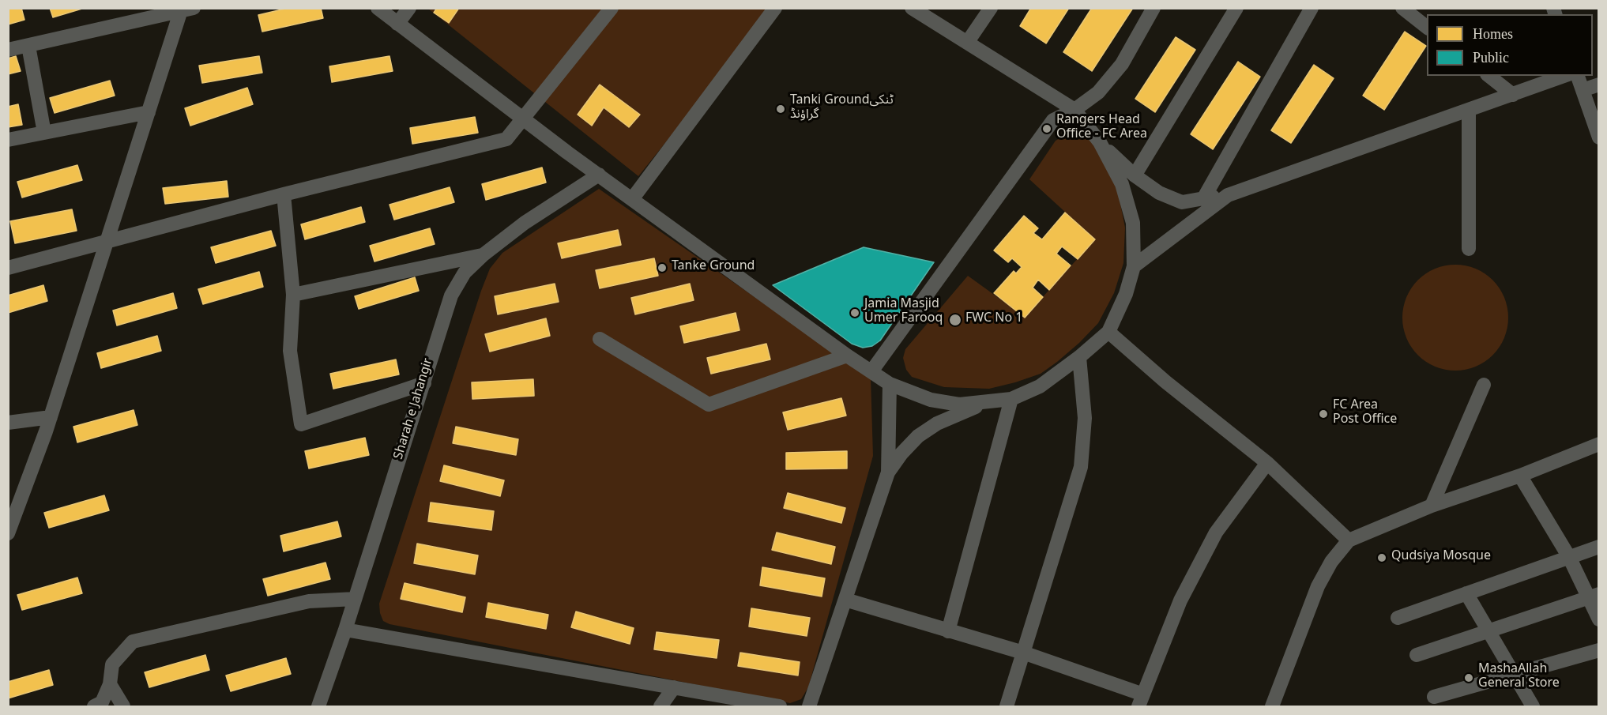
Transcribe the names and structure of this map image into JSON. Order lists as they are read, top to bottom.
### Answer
{
  "streets": {
    "street": ["Sharah e Jahangir"]
  },
  "places": [
    "Tanki Groundٹنکی گراؤنڈ",
    "Rangers Head Office - FC Area",
    "Tanke Ground",
    "Jamia Masjid Umer Farooq",
    "FWC No 1",
    "FC Area Post Office",
    "Qudsiya Mosque",
    "MashaAllah General Store"
  ],
  "legend": ["Homes", "Public"]
}
